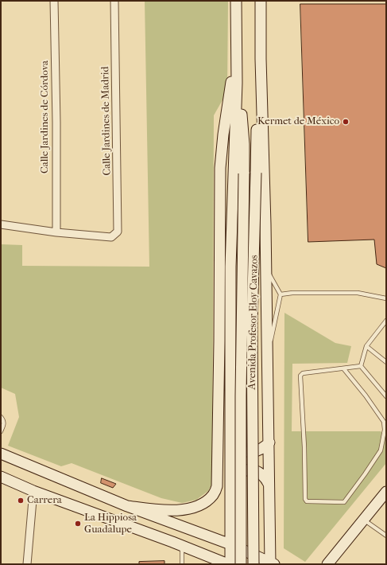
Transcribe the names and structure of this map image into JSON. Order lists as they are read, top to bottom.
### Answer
{
  "streets": {
    "main road": ["Avenida Profesor Eloy Cavazos"],
    "street": ["Calle Jardines de Córdova", "Calle Jardines de Madrid"]
  },
  "crossings": [
    ["Calle Jardines de Córdova", "Calle Jardines de Madrid"]
  ],
  "places": ["Kermet de México", "Carrera", "La Hippiosa Guadalupe"]
}
